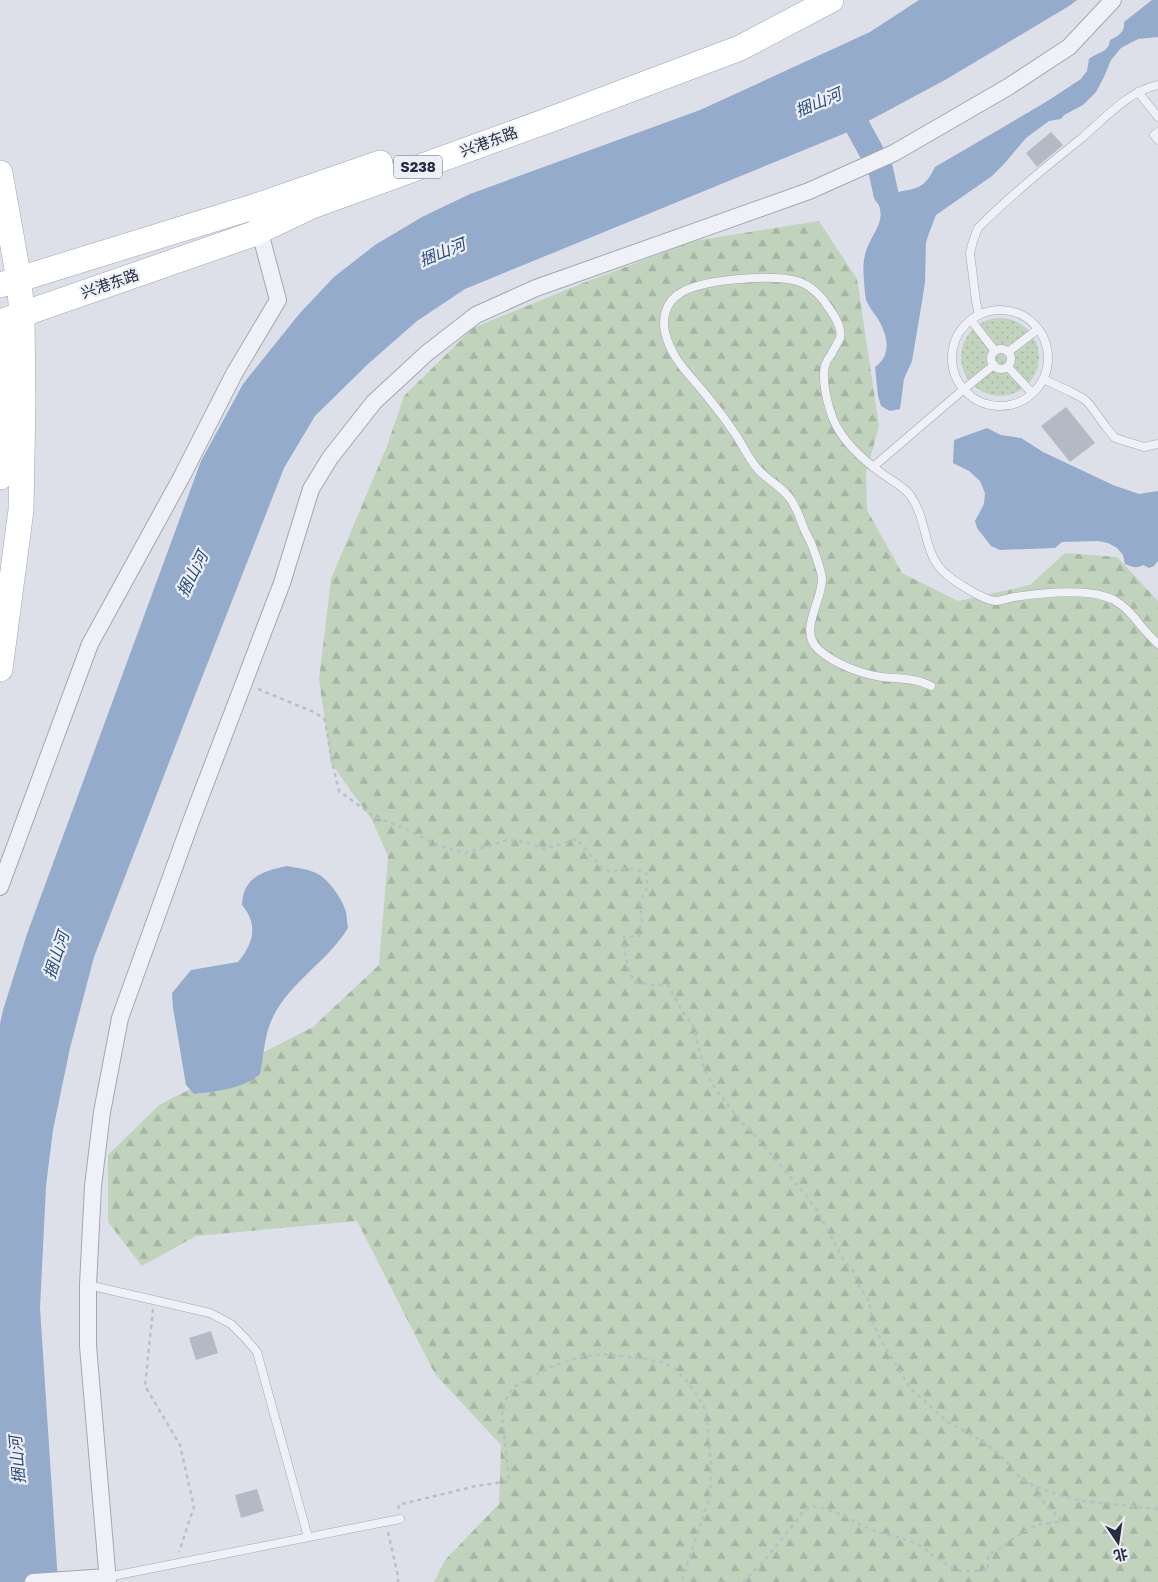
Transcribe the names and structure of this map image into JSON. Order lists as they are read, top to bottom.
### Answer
{
  "streets": {
    "main road": ["兴港东路", "S238"]
  },
  "water": ["捆山河"],
  "north": "bottom"
}
